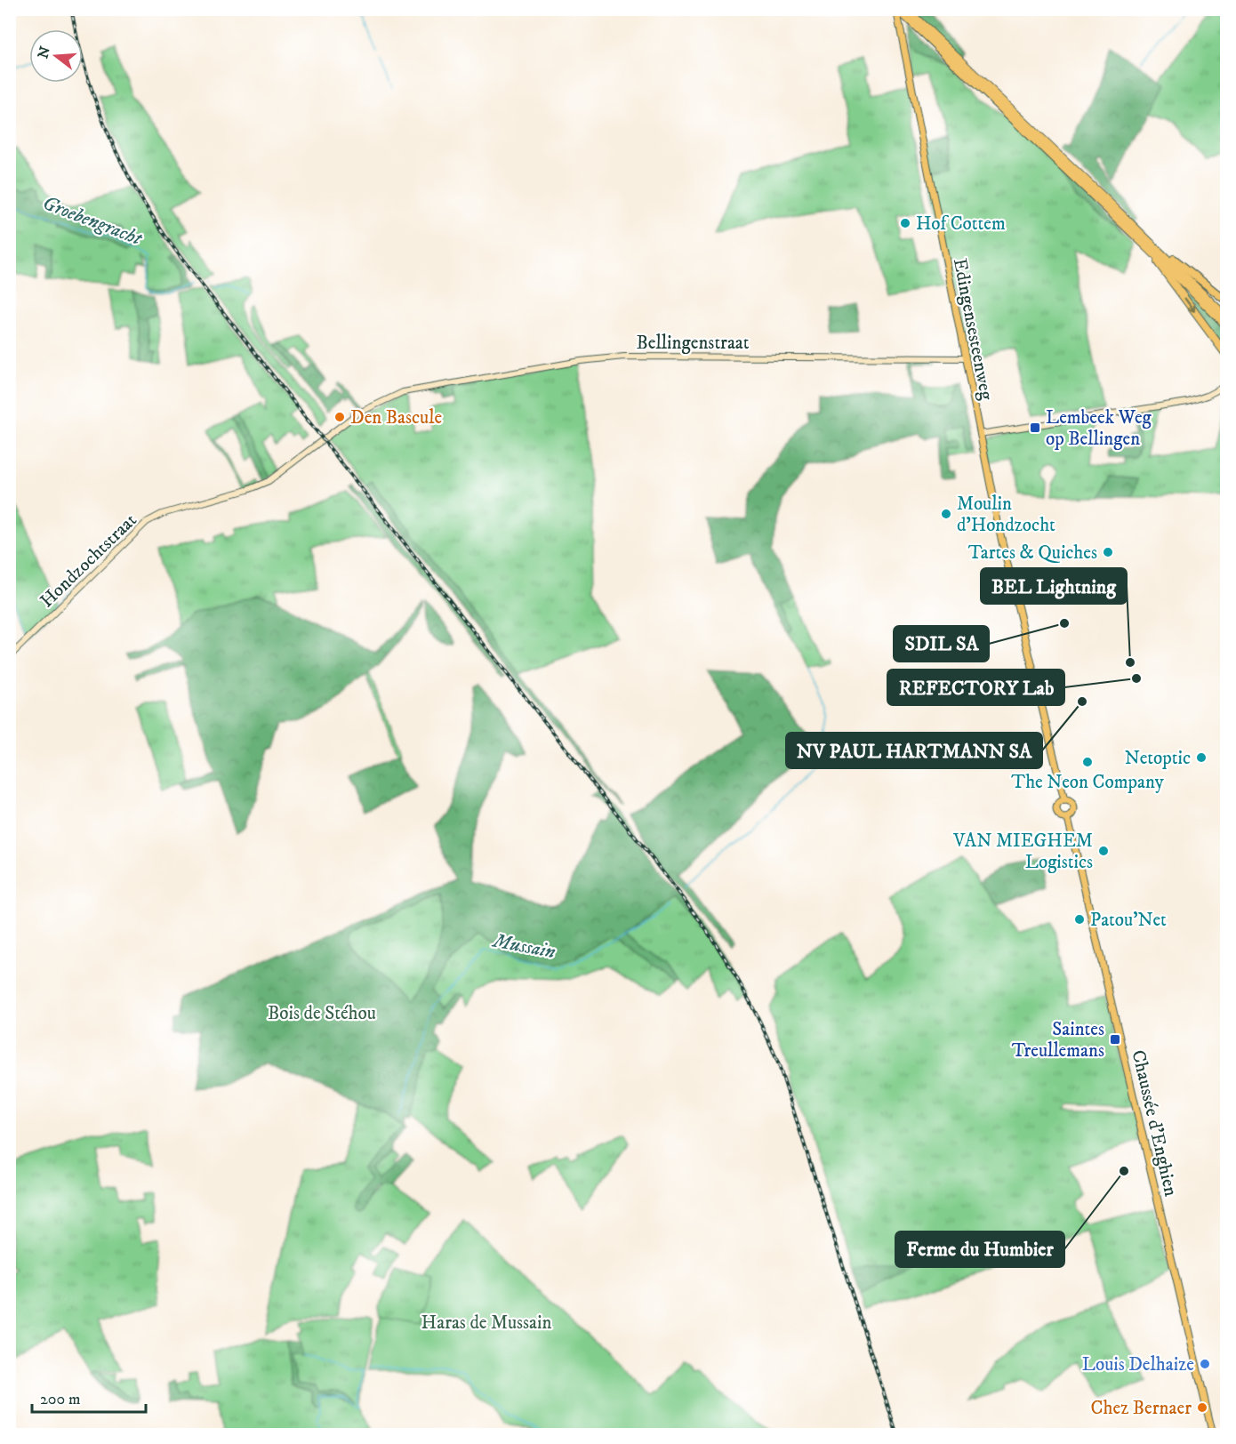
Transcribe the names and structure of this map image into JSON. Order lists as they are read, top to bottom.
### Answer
{
  "streets": {
    "main road": ["Edingensesteenweg", "Chaussée d'Enghien"],
    "street": ["Bellingenstraat", "Hondzochtstraat"]
  },
  "crossings": [
    ["Edingensesteenweg", "Bellingenstraat"],
    ["Edingensesteenweg", "Chaussée d'Enghien"],
    ["Bellingenstraat", "Hondzochtstraat"]
  ],
  "water": ["Groebengracht", "Mussain"],
  "parks": ["Bois de Stéhou", "Haras de Mussain"],
  "places": {
    "other": [
      "Hof Cottem",
      "Den Bascule",
      "Moulin d'Hondzocht",
      "Tartes & Quiches",
      "SDIL SA",
      "BEL Lightning",
      "REFECTORY Lab",
      "NV PAUL HARTMANN SA",
      "Netoptic",
      "The Neon Company",
      "VAN MIEGHEM Logistics",
      "Patou'Net",
      "Ferme du Humbier",
      "Louis Delhaize",
      "Chez Bernaer"
    ],
    "transit": ["Lembeek Weg op Bellingen", "Saintes Treullemans"]
  },
  "scale_bar": "200 m",
  "north": "left"
}
